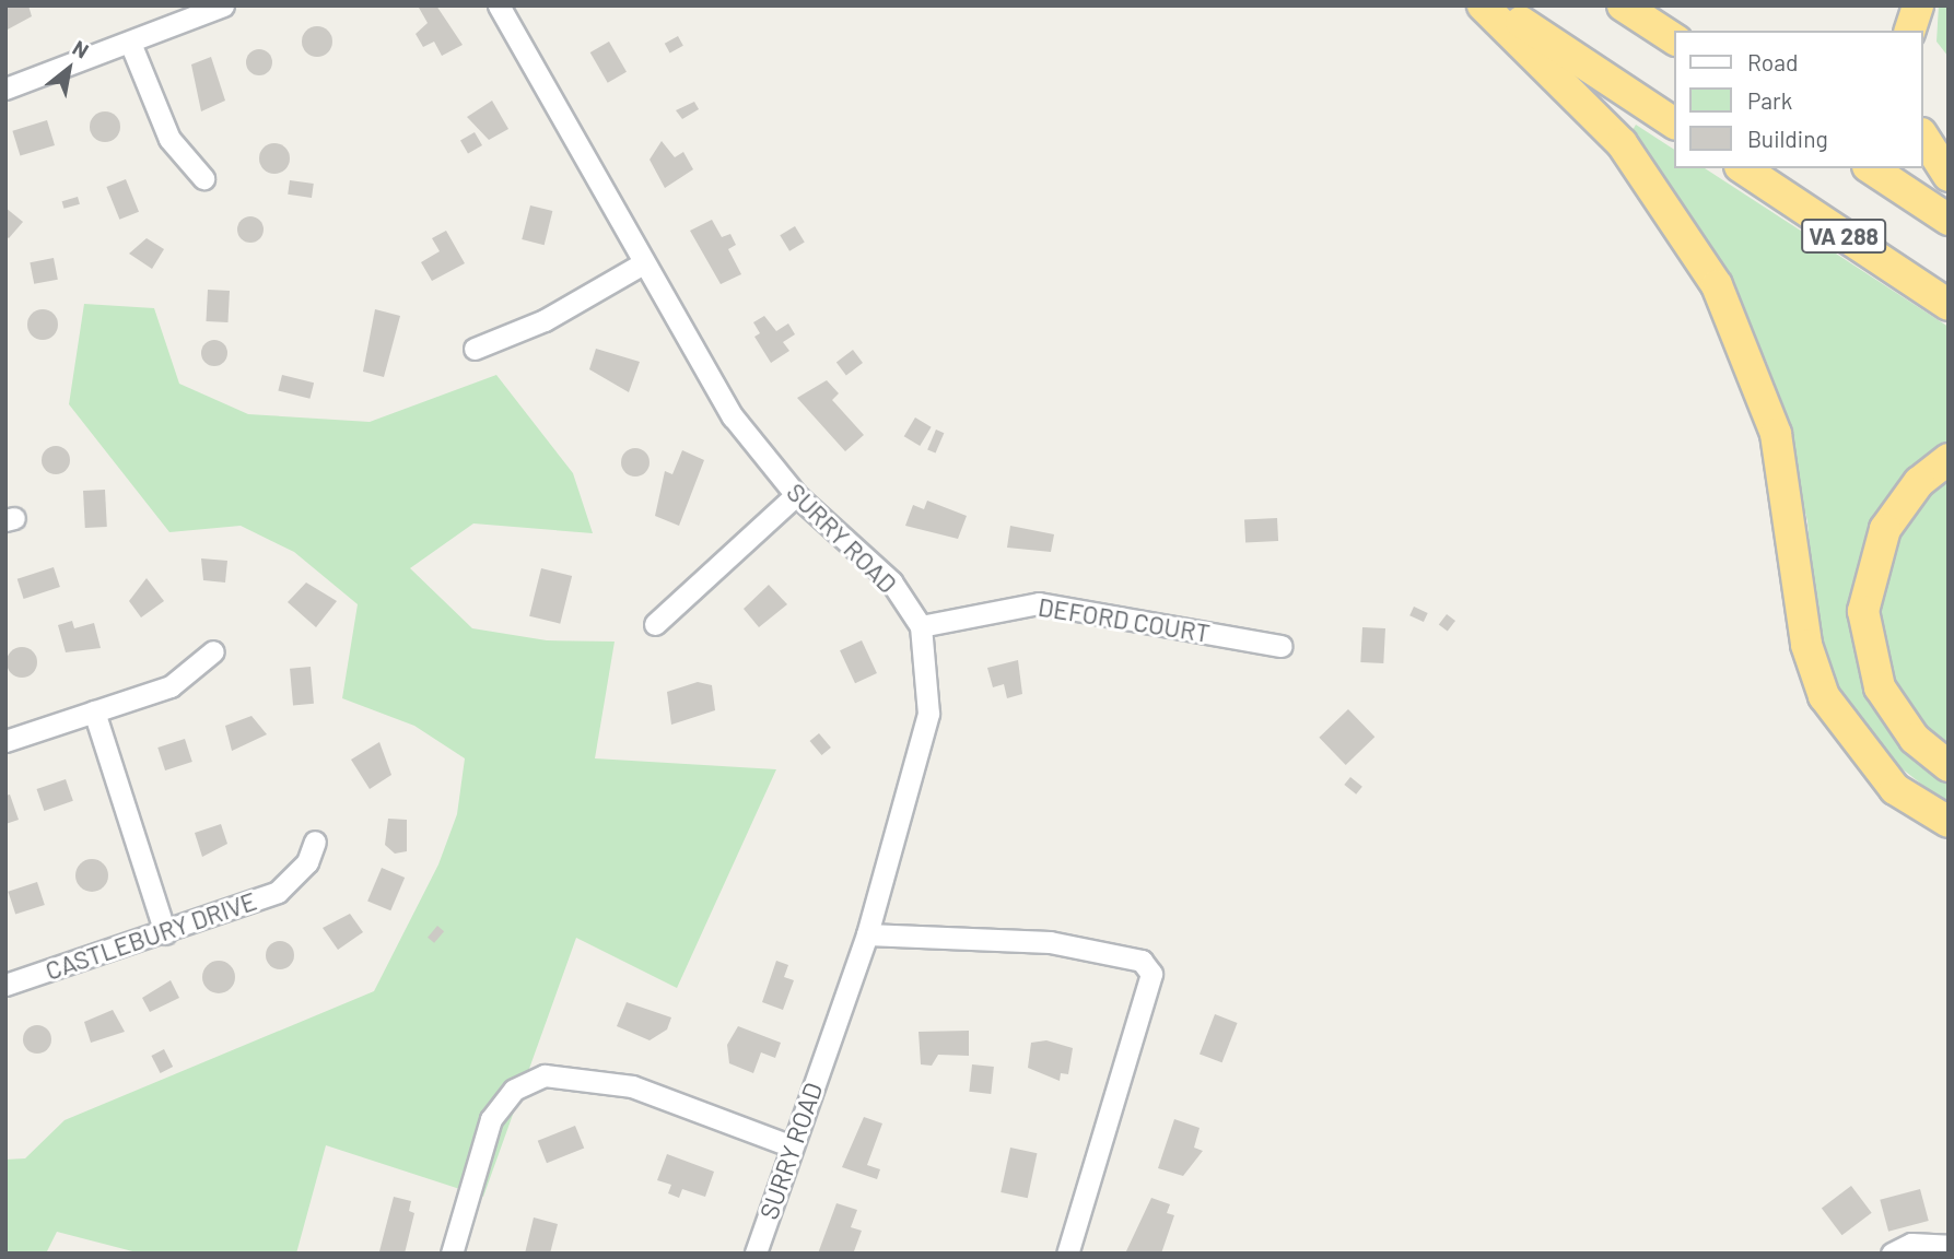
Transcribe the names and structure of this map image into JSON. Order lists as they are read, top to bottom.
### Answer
{
  "streets": {
    "highway": ["VA 288"],
    "street": ["SURRY ROAD", "DEFORD COURT", "CASTLEBURY DRIVE"]
  },
  "crossings": [
    ["SURRY ROAD", "DEFORD COURT"]
  ],
  "legend": ["Road", "Park", "Building"],
  "north": "top right"
}
